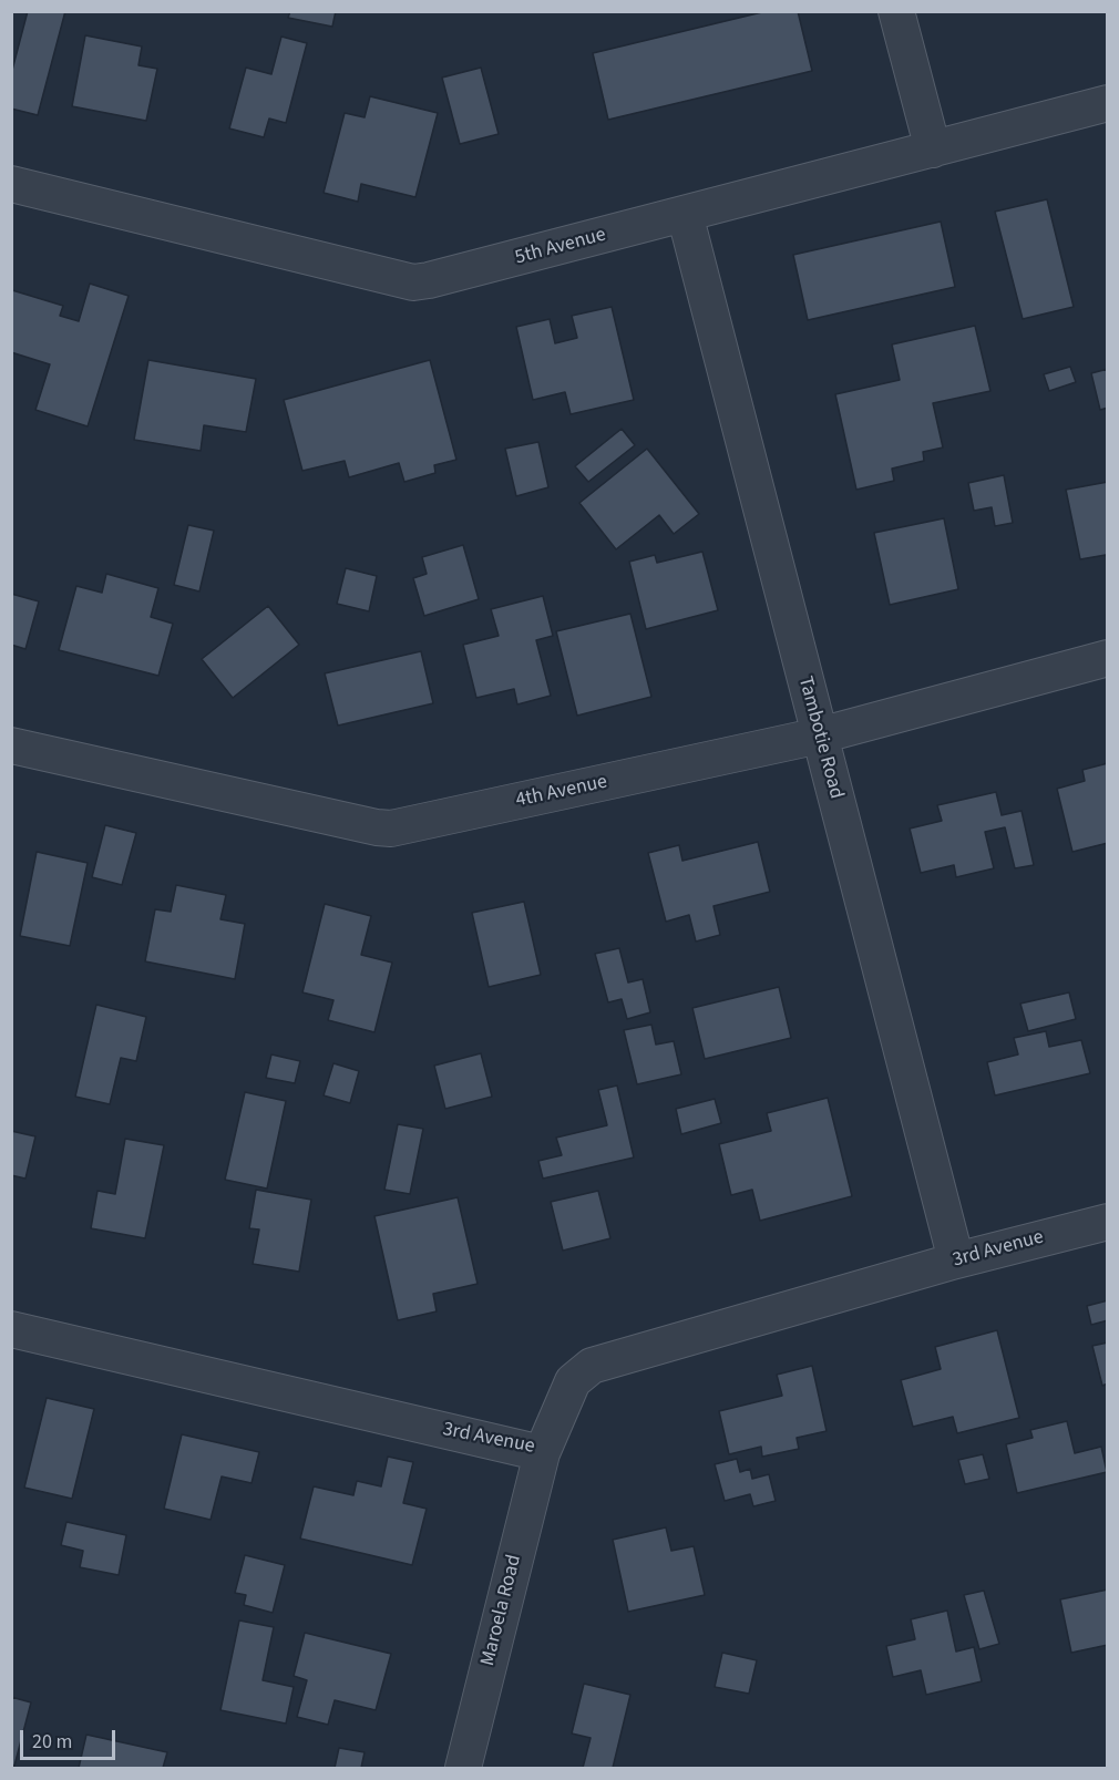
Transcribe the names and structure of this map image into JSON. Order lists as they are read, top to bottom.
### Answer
{
  "streets": {
    "street": [
      "5th Avenue",
      "Tambotie Road",
      "4th Avenue",
      "3rd Avenue",
      "Maroela Road"
    ]
  },
  "crossings": [
    ["5th Avenue", "Tambotie Road"],
    ["Tambotie Road", "4th Avenue"],
    ["Tambotie Road", "3rd Avenue"],
    ["3rd Avenue", "Maroela Road"]
  ],
  "scale_bar": "20 m"
}
